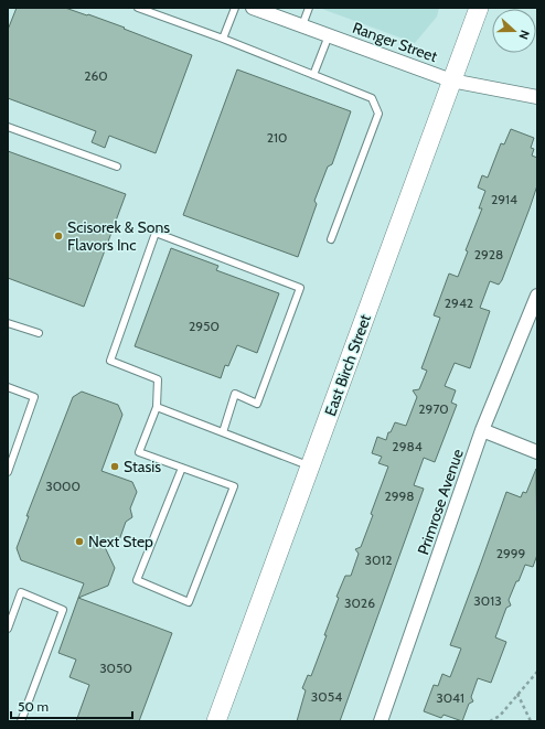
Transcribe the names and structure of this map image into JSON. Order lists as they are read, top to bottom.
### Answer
{
  "streets": {
    "street": ["Ranger Street", "East Birch Street", "Primrose Avenue"]
  },
  "crossings": [
    ["Ranger Street", "East Birch Street"]
  ],
  "places": ["Scisorek & Sons Flavors Inc", "Stasis", "Next Step"],
  "house_numbers": [
    "260",
    "210",
    "2914",
    "2928",
    "2942",
    "2950",
    "2970",
    "2984",
    "3000",
    "2998",
    "2999",
    "3012",
    "3013",
    "3026",
    "3050",
    "3054",
    "3041"
  ],
  "scale_bar": "50 m",
  "north": "right"
}
